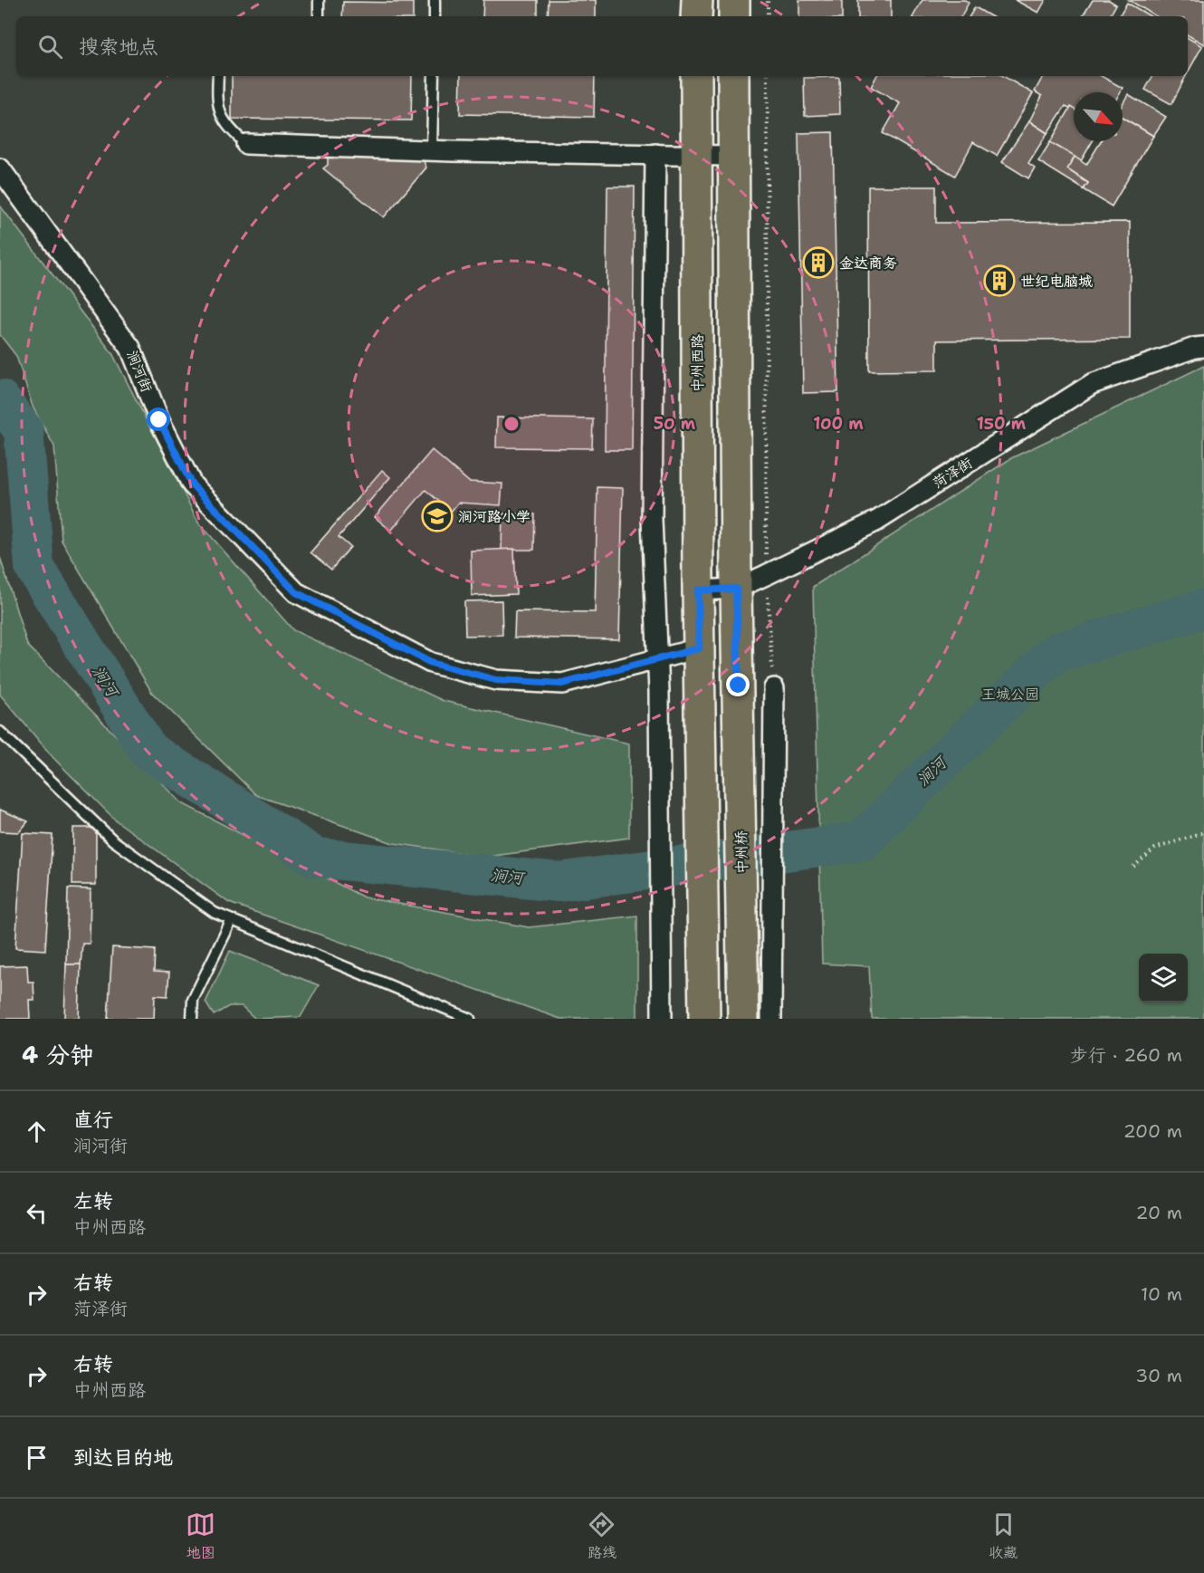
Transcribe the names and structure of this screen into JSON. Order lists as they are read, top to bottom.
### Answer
{
  "streets": {
    "main road": ["中州西路", "中州桥"],
    "street": ["涧河街", "菏泽街"]
  },
  "crossings": [
    ["中州西路", "涧河街"],
    ["中州西路", "菏泽街"],
    ["菏泽街", "中州桥"]
  ],
  "water": ["涧河"],
  "parks": ["王城公园"],
  "places": {
    "building": ["金达商务", "世纪电脑城"],
    "school or university": ["涧河路小学"]
  },
  "north": "bottom right",
  "page": {
    "search": "搜索地点",
    "heading": ["4 分钟", "步行 · 260 m"],
    "list": [
      ["直行", "涧河街", "200 m"],
      ["左转", "中州西路", "20 m"],
      ["右转", "菏泽街", "10 m"],
      ["右转", "中州西路", "30 m"],
      "到达目的地"
    ],
    "nav": ["地图", "路线", "收藏"]
  },
  "rings": ["50 m", "100 m", "150 m"]
}
